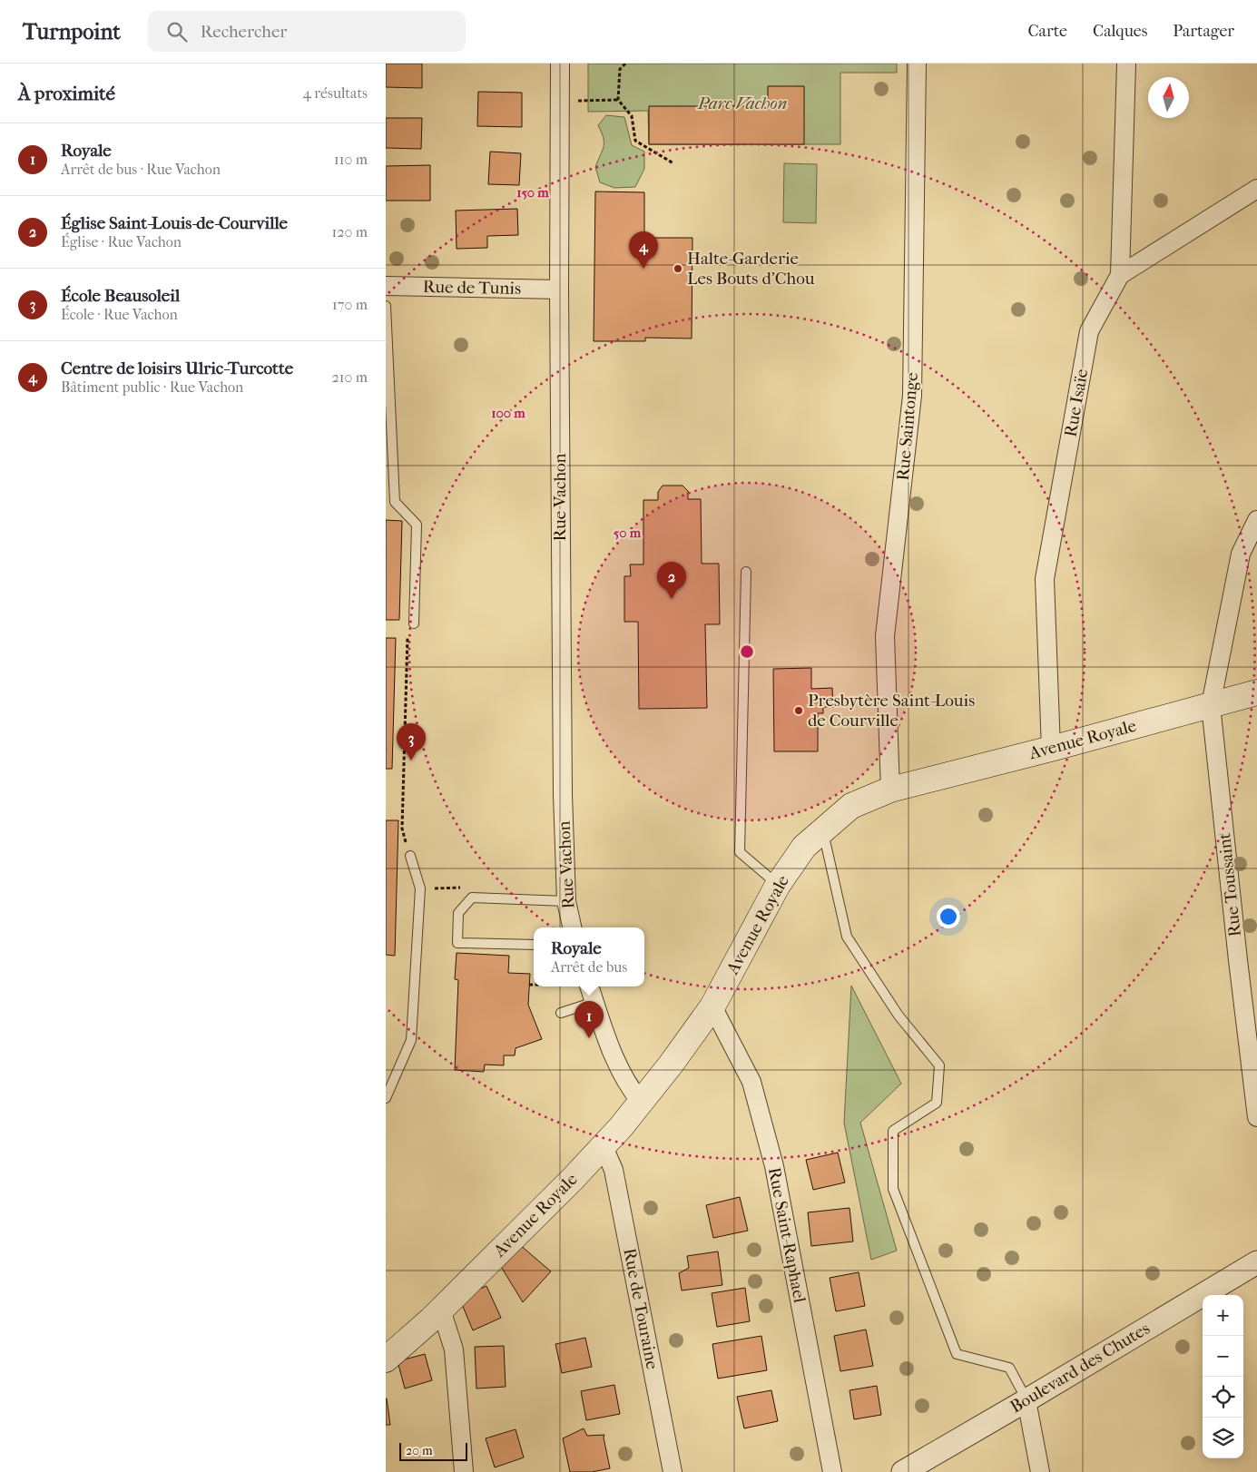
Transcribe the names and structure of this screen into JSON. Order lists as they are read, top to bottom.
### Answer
{
  "streets": {
    "main road": ["Avenue Royale"],
    "street": [
      "Rue de Tunis",
      "Rue Isaïe",
      "Rue Saintonge",
      "Rue Vachon",
      "Rue Toussaint",
      "Rue Saint-Raphael",
      "Rue de Touraine",
      "Boulevard des Chutes"
    ]
  },
  "crossings": [
    ["Rue de Tunis", "Rue Vachon"],
    ["Rue Isaïe", "Avenue Royale"],
    ["Rue Saintonge", "Avenue Royale"],
    ["Avenue Royale", "Rue Toussaint"],
    ["Avenue Royale", "Rue Saint-Raphael"],
    ["Avenue Royale", "Rue de Touraine"]
  ],
  "parks": ["Parc Vachon"],
  "places": ["Halte-Garderie Les Bouts d'Chou", "Presbytère Saint-Louis de Courville"],
  "scale_bar": "20 m",
  "north": "top",
  "page": {
    "header": "Turnpoint",
    "search": "Rechercher",
    "nav": ["Carte", "Calques", "Partager"],
    "heading": ["À proximité", "4 résultats"],
    "list": [
      {
        "mark": "1",
        "name": "Royale",
        "note": "Arrêt de bus · Rue Vachon",
        "value": "110 m"
      },
      {
        "mark": "2",
        "name": "Église Saint-Louis-de-Courville",
        "note": "Église · Rue Vachon",
        "value": "120 m"
      },
      {
        "mark": "3",
        "name": "École Beausoleil",
        "note": "École · Rue Vachon",
        "value": "170 m"
      },
      {
        "mark": "4",
        "name": "Centre de loisirs Ulric-Turcotte",
        "note": "Bâtiment public · Rue Vachon",
        "value": "210 m"
      }
    ],
    "pins": [
      "4",
      "2",
      "3",
      "1"
    ],
    "popup": ["Royale", "Arrêt de bus"],
    "map_buttons": ["+", "−"],
    "scale": "20 m"
  },
  "rings": ["150 m", "100 m", "50 m"]
}
